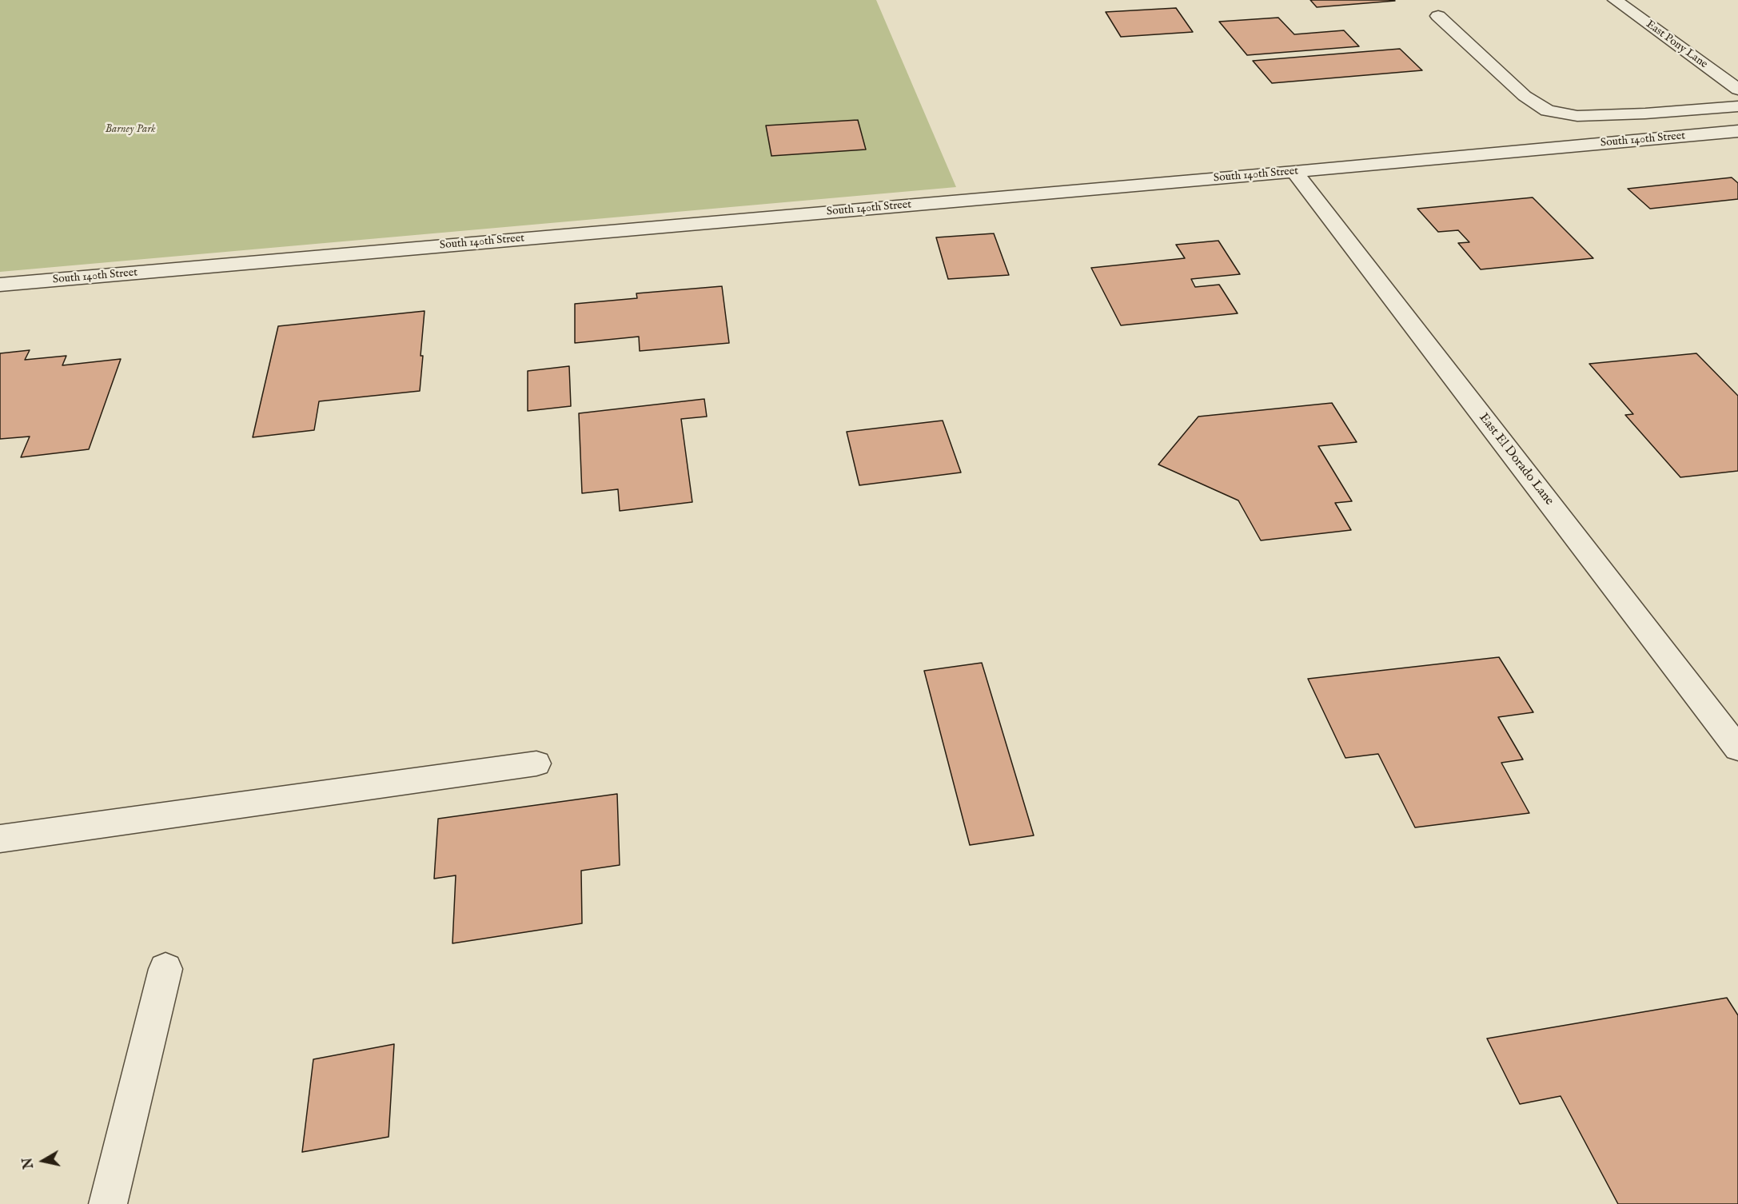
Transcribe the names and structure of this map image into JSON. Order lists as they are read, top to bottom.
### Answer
{
  "streets": {
    "street": ["East Pony Lane", "South 140th Street", "East El Dorado Lane"]
  },
  "crossings": [
    ["South 140th Street", "East El Dorado Lane"]
  ],
  "parks": ["Barney Park"],
  "north": "left"
}
